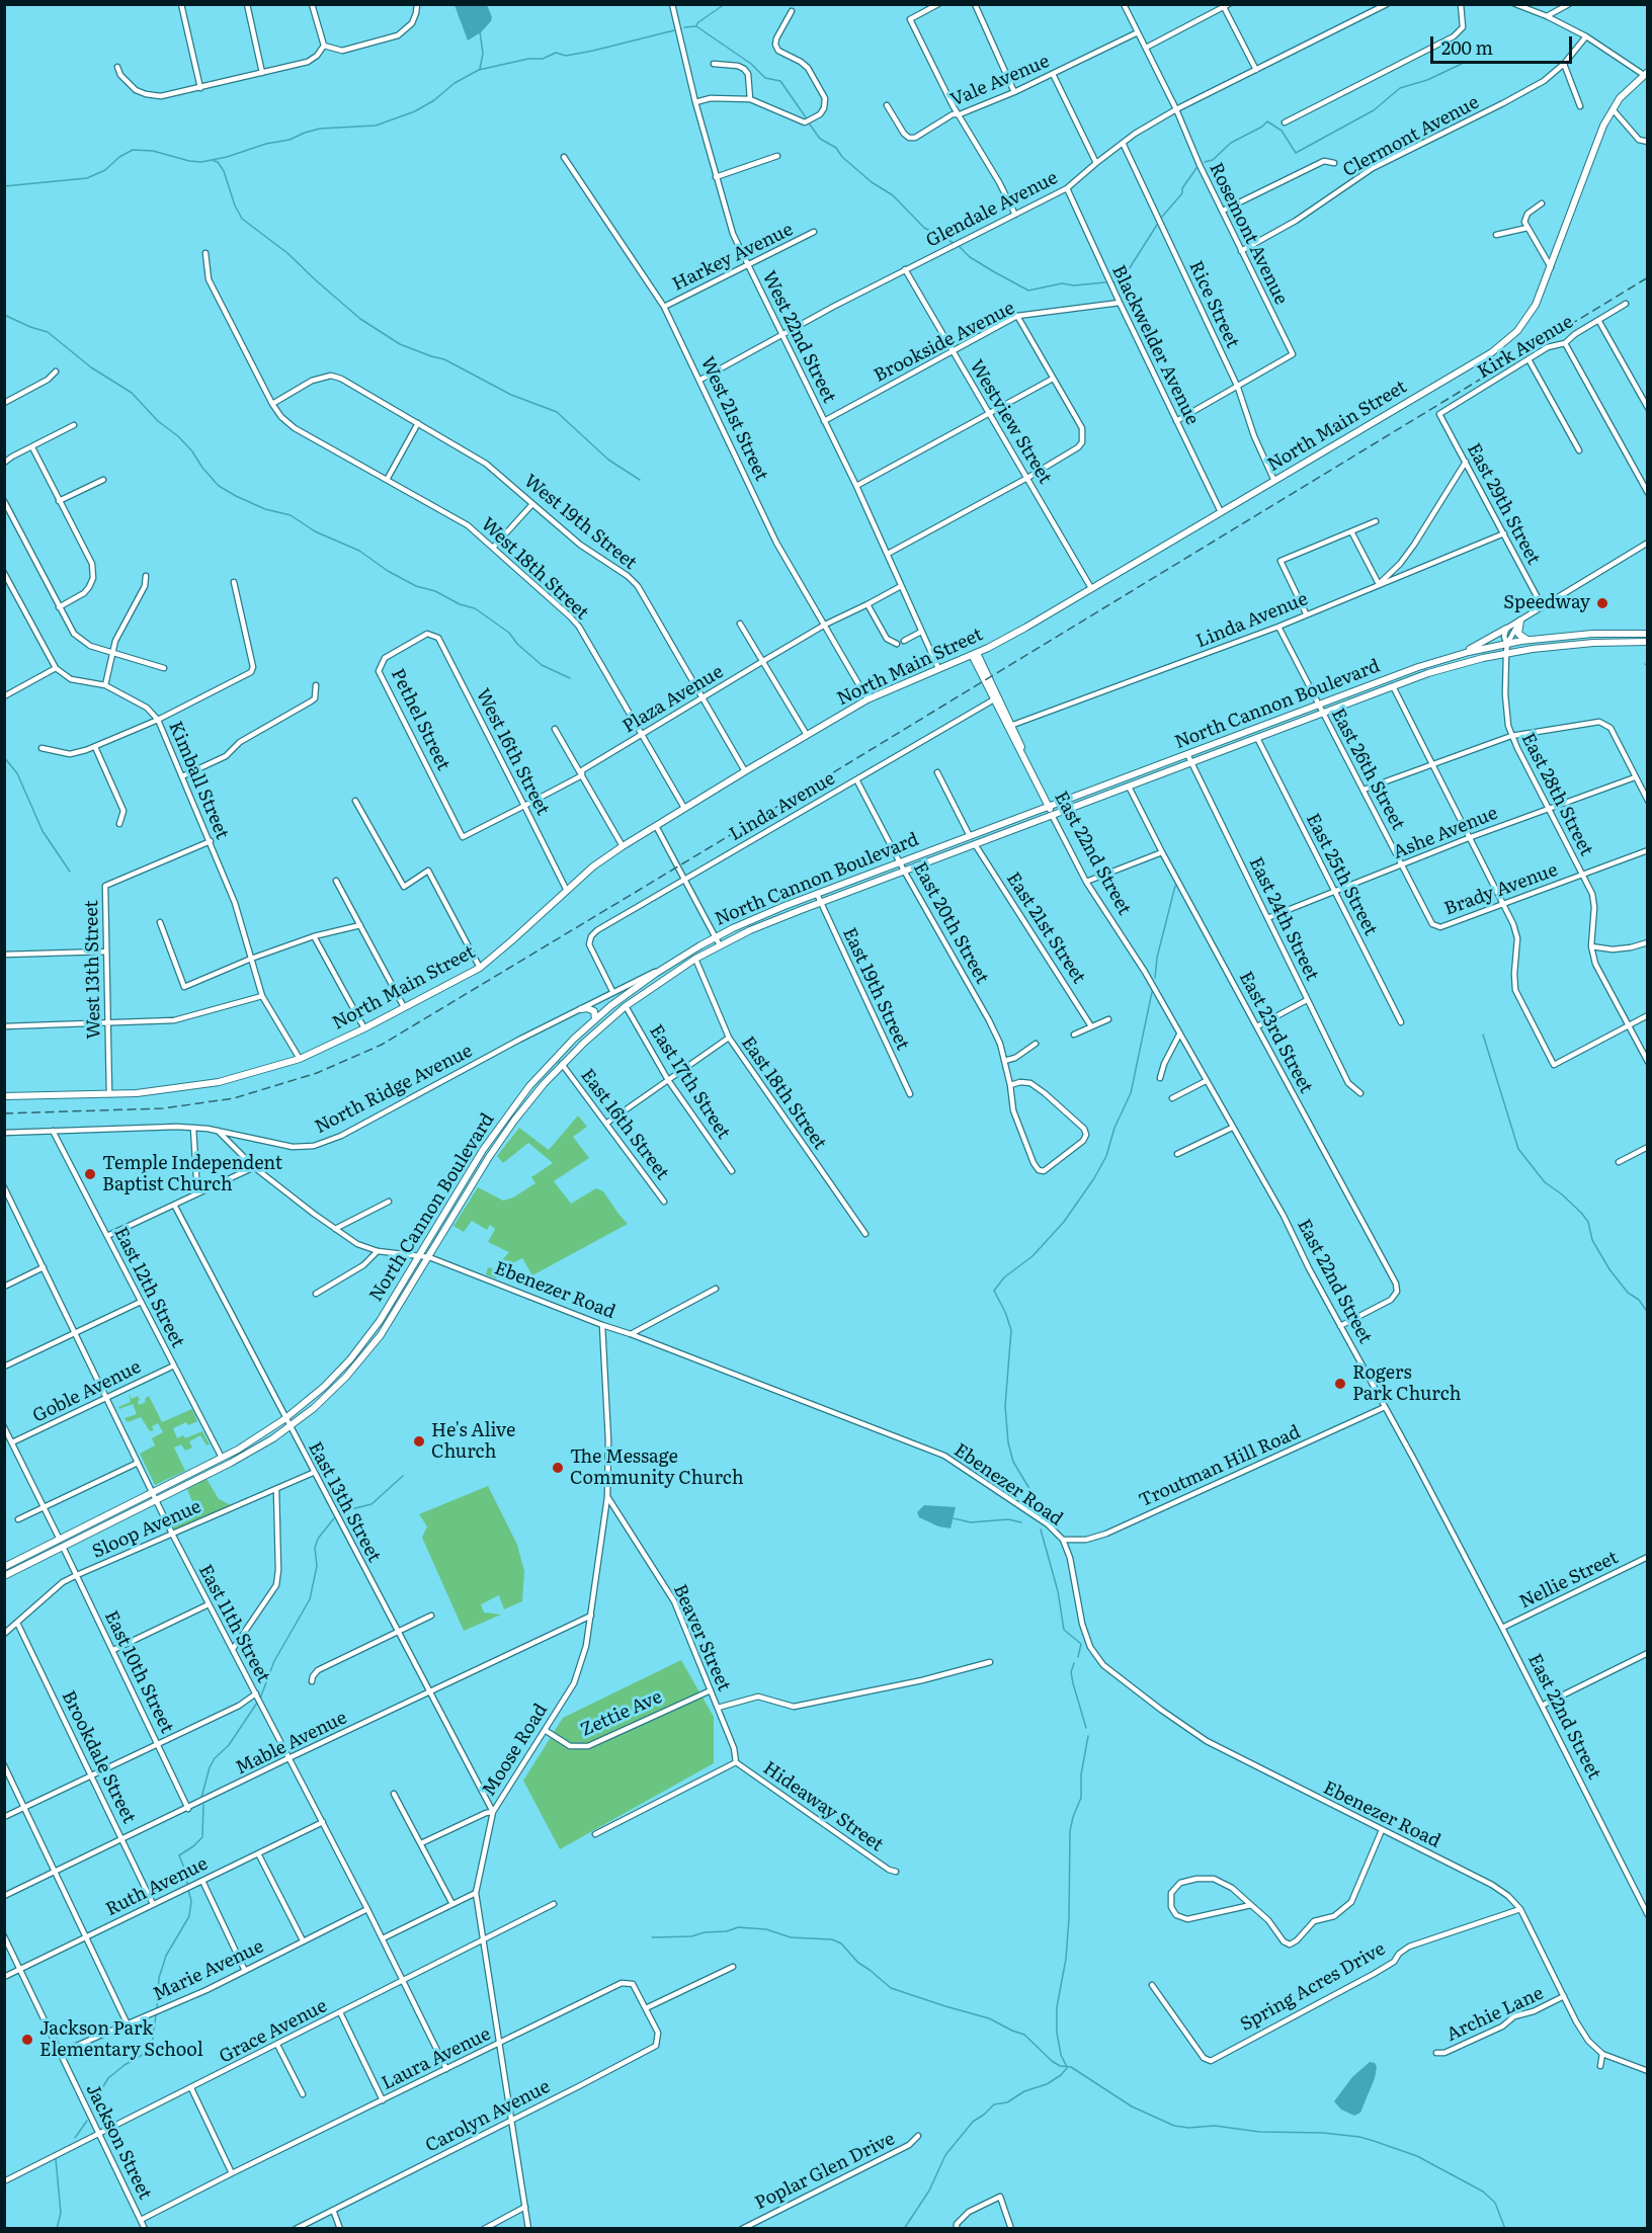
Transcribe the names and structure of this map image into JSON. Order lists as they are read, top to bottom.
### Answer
{
  "streets": {
    "main road": ["North Main Street", "North Cannon Boulevard", "East 22nd Street"],
    "street": [
      "Vale Avenue",
      "Clermont Avenue",
      "Glendale Avenue",
      "Rosemont Avenue",
      "Harkey Avenue",
      "Rice Street",
      "West 22nd Street",
      "Brookside Avenue",
      "Blackwelder Avenue",
      "Kirk Avenue",
      "West 21st Street",
      "Westview Street",
      "East 29th Street",
      "West 19th Street",
      "West 18th Street",
      "Linda Avenue",
      "Plaza Avenue",
      "Pethel Street",
      "West 16th Street",
      "East 26th Street",
      "Kimball Street",
      "East 28th Street",
      "Ashe Avenue",
      "East 25th Street",
      "Brady Avenue",
      "East 24th Street",
      "East 20th Street",
      "East 21st Street",
      "West 13th Street",
      "East 19th Street",
      "East 23rd Street",
      "East 17th Street",
      "North Ridge Avenue",
      "East 18th Street",
      "East 16th Street",
      "East 12th Street",
      "Ebenezer Road",
      "Goble Avenue",
      "Troutman Hill Road",
      "East 13th Street",
      "Sloop Avenue",
      "Nellie Street",
      "East 11th Street",
      "Beaver Street",
      "East 10th Street",
      "Zettie Ave",
      "Mable Avenue",
      "Moose Road",
      "Brookdale Street",
      "Hideaway Street",
      "Ruth Avenue",
      "Marie Avenue",
      "Spring Acres Drive",
      "Archie Lane",
      "Grace Avenue",
      "Laura Avenue",
      "Carolyn Avenue",
      "Jackson Street",
      "Poplar Glen Drive"
    ]
  },
  "crossings": [
    ["Vale Avenue", "Rosemont Avenue"],
    ["Clermont Avenue", "Rosemont Avenue"],
    ["Glendale Avenue", "Rosemont Avenue"],
    ["Glendale Avenue", "Rice Street"],
    ["Glendale Avenue", "West 22nd Street"],
    ["Glendale Avenue", "Blackwelder Avenue"],
    ["Glendale Avenue", "West 21st Street"],
    ["Glendale Avenue", "Westview Street"],
    ["Rosemont Avenue", "Rice Street"],
    ["Rosemont Avenue", "Blackwelder Avenue"],
    ["Harkey Avenue", "West 22nd Street"],
    ["Harkey Avenue", "West 21st Street"],
    ["Rice Street", "North Main Street"],
    ["West 22nd Street", "Brookside Avenue"],
    ["West 22nd Street", "North Main Street"],
    ["West 22nd Street", "Plaza Avenue"],
    ["Brookside Avenue", "Blackwelder Avenue"],
    ["Brookside Avenue", "Westview Street"],
    ["Blackwelder Avenue", "North Main Street"],
    ["Kirk Avenue", "East 29th Street"],
    ["West 21st Street", "North Main Street"],
    ["West 21st Street", "Plaza Avenue"],
    ["Westview Street", "North Main Street"],
    ["North Main Street", "West 19th Street"],
    ["North Main Street", "West 18th Street"],
    ["North Main Street", "West 16th Street"],
    ["North Main Street", "Kimball Street"],
    ["North Main Street", "East 22nd Street"],
    ["North Main Street", "West 13th Street"],
    ["East 29th Street", "Linda Avenue"],
    ["West 19th Street", "West 18th Street"],
    ["West 19th Street", "Plaza Avenue"],
    ["West 18th Street", "Plaza Avenue"],
    ["Linda Avenue", "East 26th Street"],
    ["Linda Avenue", "East 22nd Street"],
    ["Linda Avenue", "East 20th Street"],
    ["Linda Avenue", "North Ridge Avenue"],
    ["Plaza Avenue", "Pethel Street"],
    ["Plaza Avenue", "West 16th Street"],
    ["North Cannon Boulevard", "East 26th Street"],
    ["North Cannon Boulevard", "East 28th Street"],
    ["North Cannon Boulevard", "East 22nd Street"],
    ["North Cannon Boulevard", "East 25th Street"],
    ["North Cannon Boulevard", "East 24th Street"],
    ["North Cannon Boulevard", "East 20th Street"],
    ["North Cannon Boulevard", "East 21st Street"],
    ["North Cannon Boulevard", "East 19th Street"],
    ["North Cannon Boulevard", "East 23rd Street"],
    ["North Cannon Boulevard", "East 17th Street"],
    ["North Cannon Boulevard", "North Ridge Avenue"],
    ["North Cannon Boulevard", "East 18th Street"],
    ["North Cannon Boulevard", "East 16th Street"],
    ["North Cannon Boulevard", "East 12th Street"],
    ["North Cannon Boulevard", "Ebenezer Road"],
    ["North Cannon Boulevard", "East 13th Street"],
    ["North Cannon Boulevard", "East 11th Street"],
    ["North Cannon Boulevard", "East 10th Street"],
    ["Pethel Street", "West 16th Street"],
    ["East 26th Street", "Ashe Avenue"],
    ["East 26th Street", "Brady Avenue"],
    ["Kimball Street", "West 13th Street"],
    ["East 28th Street", "Ashe Avenue"],
    ["East 28th Street", "Brady Avenue"],
    ["Ashe Avenue", "East 25th Street"],
    ["Ashe Avenue", "East 24th Street"],
    ["East 22nd Street", "East 23rd Street"],
    ["East 22nd Street", "Troutman Hill Road"],
    ["East 22nd Street", "Nellie Street"],
    ["North Ridge Avenue", "East 12th Street"],
    ["North Ridge Avenue", "Ebenezer Road"],
    ["East 12th Street", "Goble Avenue"],
    ["Ebenezer Road", "Troutman Hill Road"],
    ["Ebenezer Road", "Moose Road"],
    ["Ebenezer Road", "Spring Acres Drive"],
    ["Ebenezer Road", "Archie Lane"],
    ["Goble Avenue", "East 11th Street"],
    ["East 13th Street", "Sloop Avenue"],
    ["East 13th Street", "Mable Avenue"],
    ["East 13th Street", "Moose Road"],
    ["Sloop Avenue", "East 11th Street"],
    ["Sloop Avenue", "East 10th Street"],
    ["Sloop Avenue", "Brookdale Street"],
    ["East 11th Street", "Mable Avenue"],
    ["East 11th Street", "Ruth Avenue"],
    ["East 11th Street", "Marie Avenue"],
    ["East 11th Street", "Grace Avenue"],
    ["East 11th Street", "Laura Avenue"],
    ["Beaver Street", "Zettie Ave"],
    ["Beaver Street", "Moose Road"],
    ["East 10th Street", "Mable Avenue"],
    ["Zettie Ave", "Moose Road"],
    ["Mable Avenue", "Moose Road"],
    ["Mable Avenue", "Brookdale Street"],
    ["Moose Road", "Grace Avenue"],
    ["Moose Road", "Laura Avenue"],
    ["Moose Road", "Carolyn Avenue"],
    ["Brookdale Street", "Ruth Avenue"],
    ["Ruth Avenue", "Jackson Street"],
    ["Marie Avenue", "Jackson Street"],
    ["Grace Avenue", "Jackson Street"],
    ["Laura Avenue", "Carolyn Avenue"],
    ["Laura Avenue", "Jackson Street"]
  ],
  "places": [
    "Speedway",
    "Temple Independent Baptist Church",
    "Rogers Park Church",
    "He's Alive Church",
    "The Message Community Church",
    "Jackson Park Elementary School"
  ],
  "scale_bar": "200 m"
}
